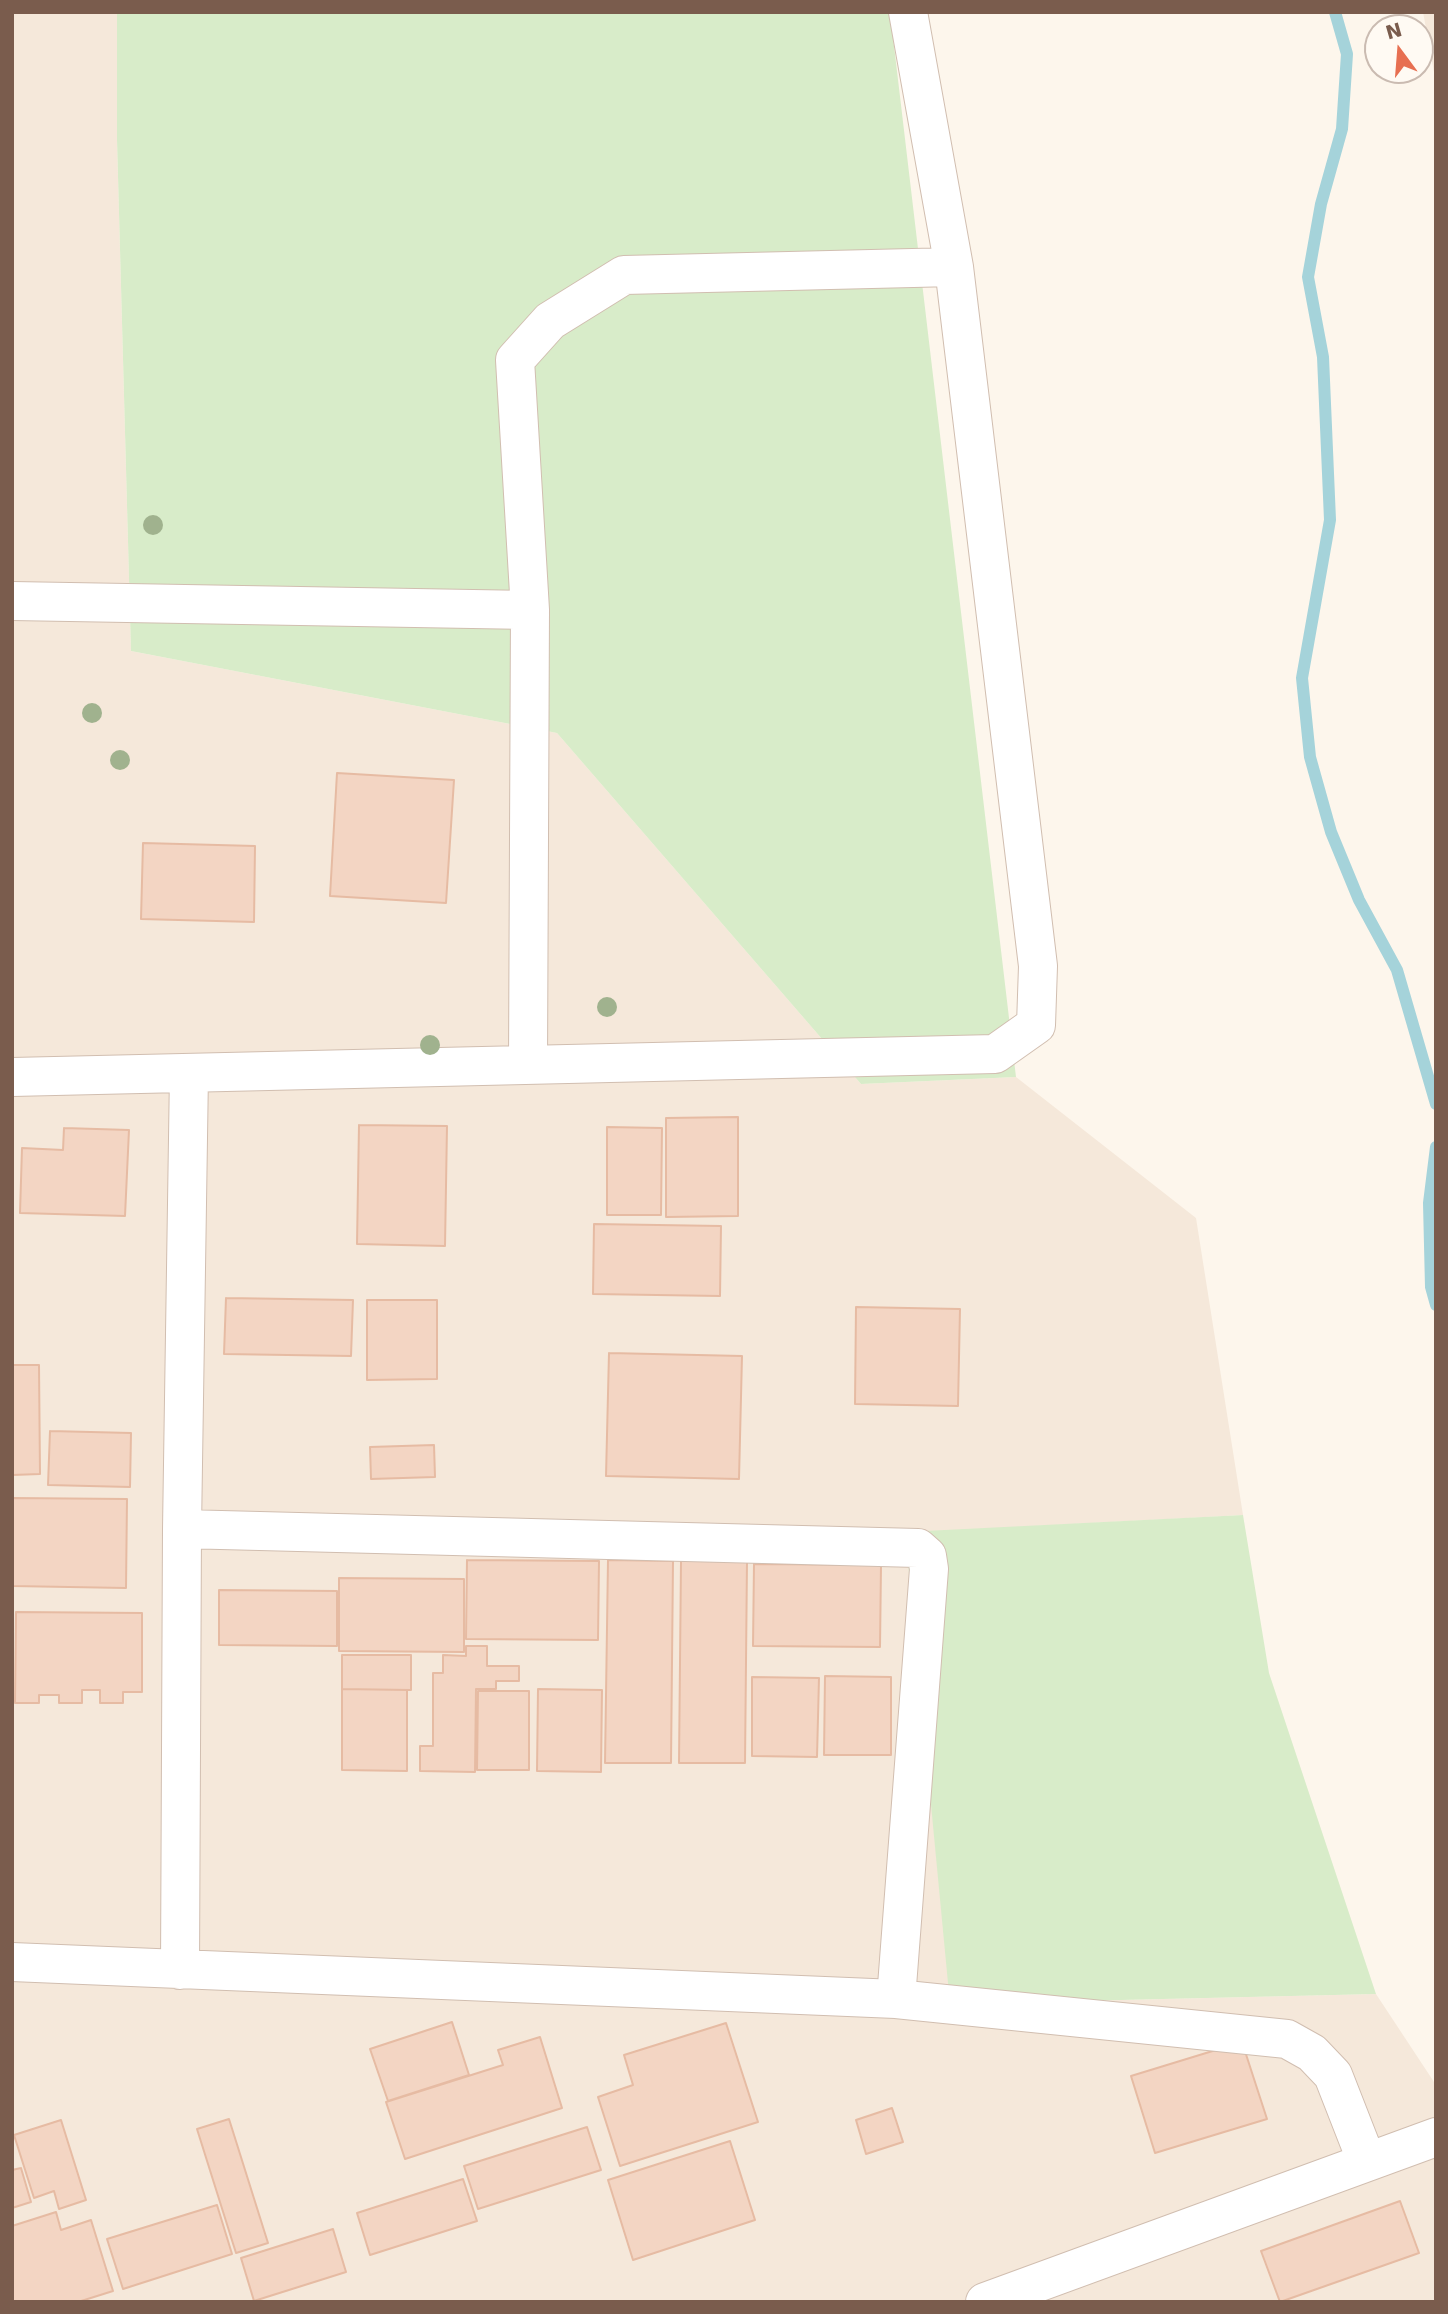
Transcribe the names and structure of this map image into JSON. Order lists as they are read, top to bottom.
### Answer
{
  "north": "top"
}
